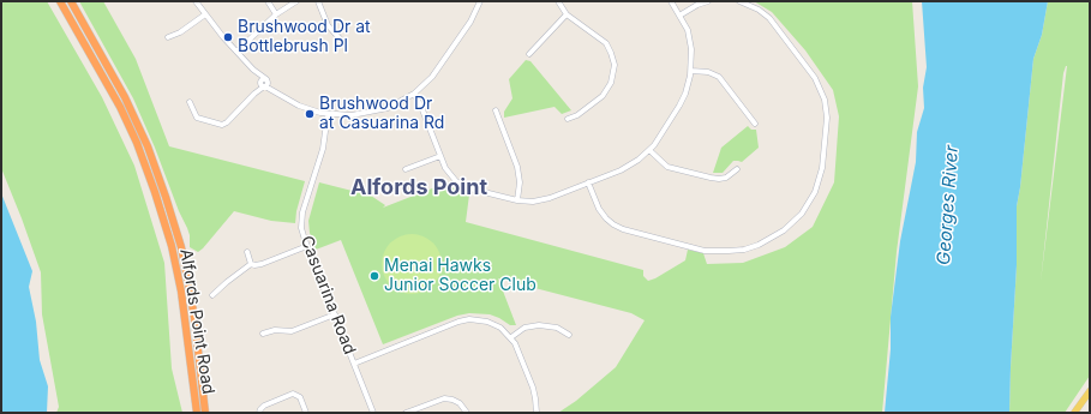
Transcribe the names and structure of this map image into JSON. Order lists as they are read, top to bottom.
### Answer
{
  "streets": {
    "highway": ["Alfords Point Road"],
    "street": ["Casuarina Road"]
  },
  "districts": ["Alfords Point"],
  "water": ["Georges River"],
  "places": ["Brushwood Dr at Bottlebrush Pl", "Brushwood Dr at Casuarina Rd", "Menai Hawks Junior Soccer Club"]
}
